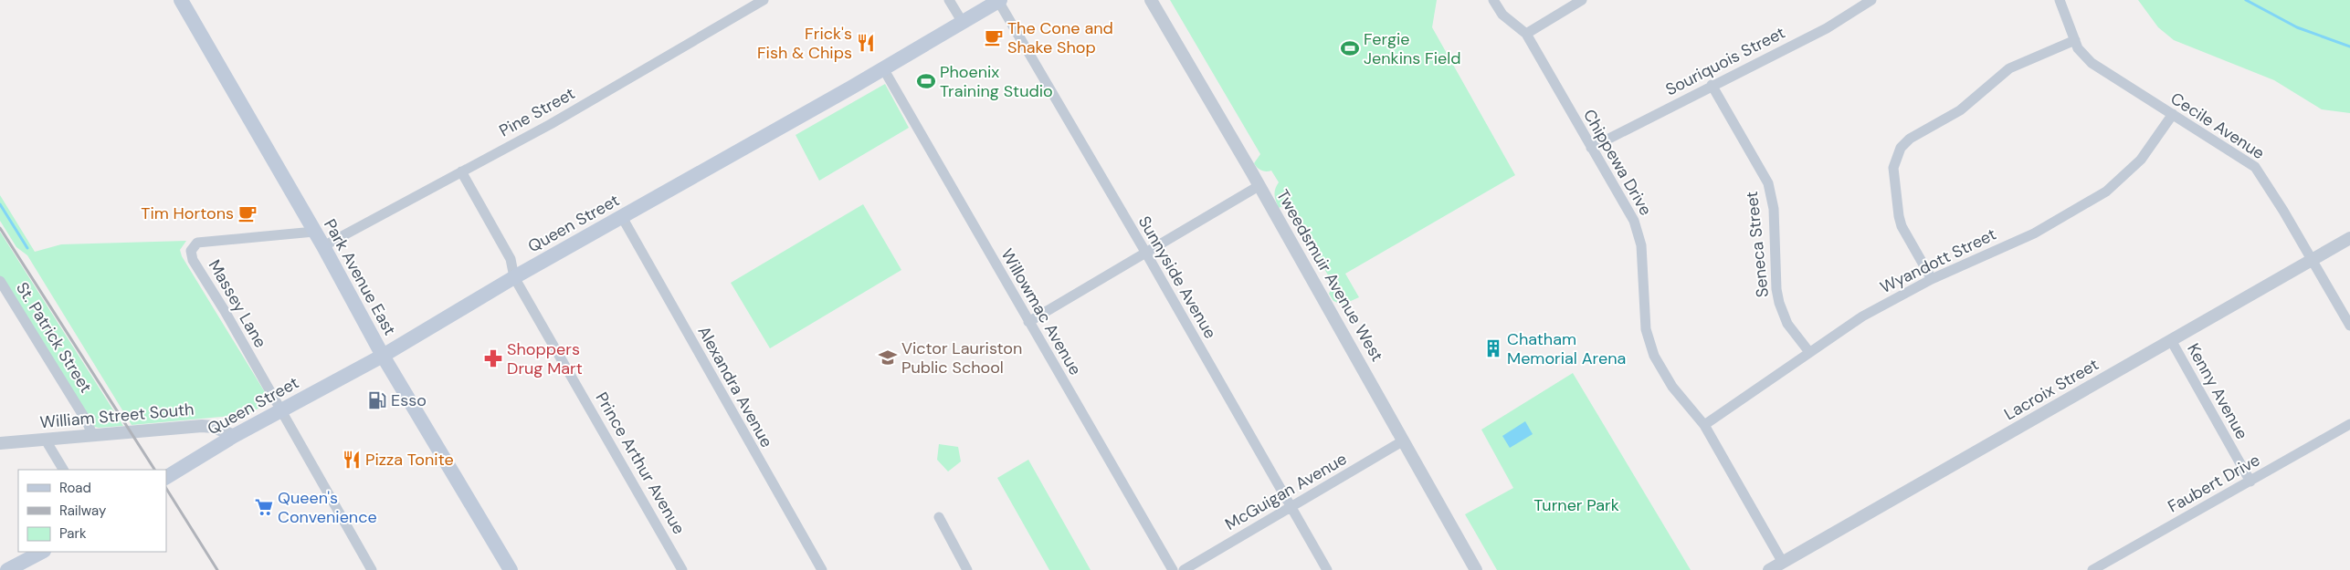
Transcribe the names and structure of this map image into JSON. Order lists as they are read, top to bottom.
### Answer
{
  "streets": {
    "main road": ["Queen Street", "Park Avenue East"],
    "street": [
      "Souriquois Street",
      "Pine Street",
      "Cecile Avenue",
      "Chippewa Drive",
      "Seneca Street",
      "Wyandott Street",
      "Tweedsmuir Avenue West",
      "Sunnyside Avenue",
      "Massey Lane",
      "Willowmac Avenue",
      "St. Patrick Street",
      "Alexandra Avenue",
      "Lacroix Street",
      "Kenny Avenue",
      "William Street South",
      "Prince Arthur Avenue",
      "Faubert Drive",
      "McGuigan Avenue"
    ]
  },
  "crossings": [
    ["Souriquois Street", "Chippewa Drive"],
    ["Souriquois Street", "Seneca Street"],
    ["Pine Street", "Park Avenue East"],
    ["Pine Street", "Prince Arthur Avenue"],
    ["Cecile Avenue", "Wyandott Street"],
    ["Cecile Avenue", "Lacroix Street"],
    ["Chippewa Drive", "Wyandott Street"],
    ["Chippewa Drive", "Lacroix Street"],
    ["Queen Street", "Park Avenue East"],
    ["Queen Street", "Sunnyside Avenue"],
    ["Queen Street", "Massey Lane"],
    ["Queen Street", "Willowmac Avenue"],
    ["Queen Street", "Alexandra Avenue"],
    ["Queen Street", "William Street South"],
    ["Queen Street", "Prince Arthur Avenue"],
    ["Seneca Street", "Wyandott Street"],
    ["Tweedsmuir Avenue West", "McGuigan Avenue"],
    ["Park Avenue East", "Massey Lane"],
    ["Sunnyside Avenue", "McGuigan Avenue"],
    ["St. Patrick Street", "William Street South"],
    ["Lacroix Street", "Kenny Avenue"],
    ["Kenny Avenue", "Faubert Drive"]
  ],
  "parks": ["Turner Park"],
  "places": {
    "cafe": ["The Cone and Shake Shop", "Tim Hortons"],
    "restaurant": ["Frick's Fish & Chips", "Pizza Tonite"],
    "sports": ["Fergie Jenkins Field", "Phoenix Training Studio"],
    "building": ["Chatham Memorial Arena"],
    "school or university": ["Victor Lauriston Public School"],
    "pharmacy": ["Shoppers Drug Mart"],
    "fuel station": ["Esso"],
    "supermarket": ["Queen's Convenience"]
  },
  "legend": ["Road", "Railway", "Park"]
}
